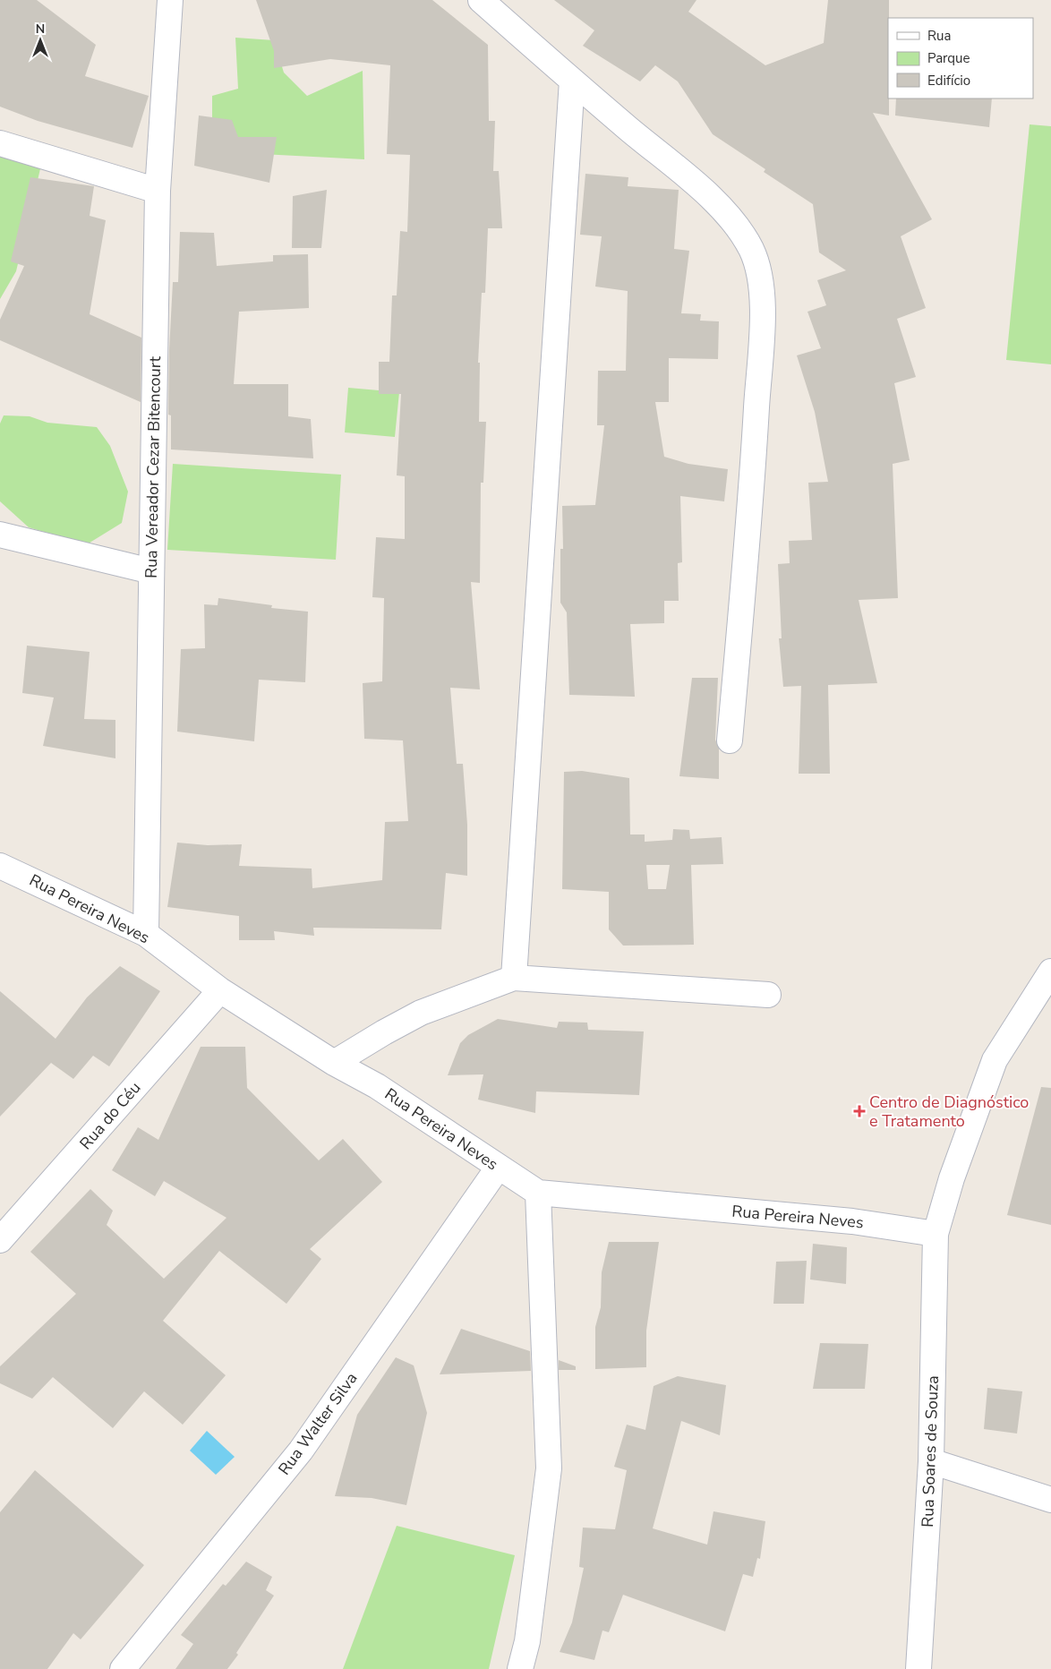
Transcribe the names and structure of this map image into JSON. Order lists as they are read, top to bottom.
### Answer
{
  "streets": {
    "street": [
      "Rua Vereador Cezar Bitencourt",
      "Rua Pereira Neves",
      "Rua do Céu",
      "Rua Walter Silva",
      "Rua Soares de Souza"
    ]
  },
  "crossings": [
    ["Rua Vereador Cezar Bitencourt", "Rua Pereira Neves"],
    ["Rua Pereira Neves", "Rua do Céu"],
    ["Rua Pereira Neves", "Rua Walter Silva"],
    ["Rua Pereira Neves", "Rua Soares de Souza"]
  ],
  "places": {
    "health": ["Centro de Diagnóstico e Tratamento"]
  },
  "legend": ["Rua", "Parque", "Edifício"],
  "north": "top"
}
